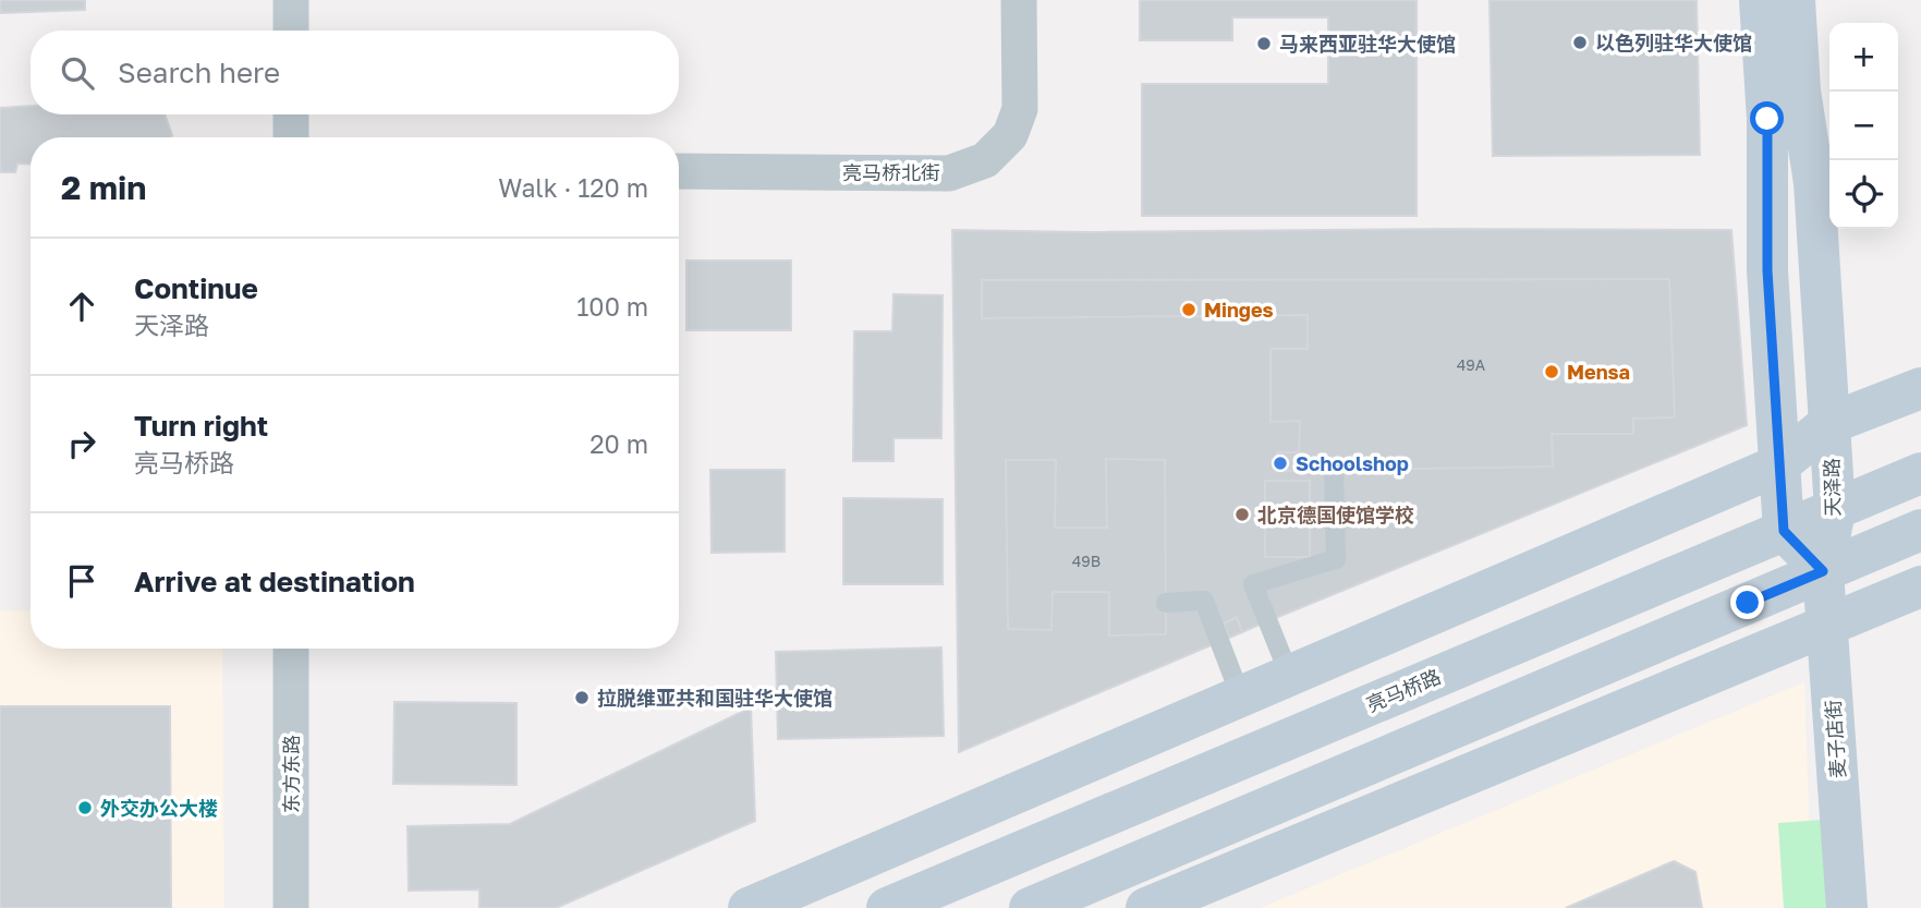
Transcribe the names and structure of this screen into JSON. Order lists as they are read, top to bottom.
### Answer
{
  "streets": {
    "street": [
      "亮马桥北街",
      "天泽路",
      "亮马桥路",
      "麦子店街",
      "东方东路"
    ]
  },
  "crossings": [
    ["天泽路", "亮马桥路"],
    ["天泽路", "麦子店街"]
  ],
  "places": [
    "以色列驻华大使馆",
    "马来西亚驻华大使馆",
    "Minges",
    "Mensa",
    "Schoolshop",
    "北京德国使馆学校",
    "拉脱维亚共和国驻华大使馆",
    "外交办公大楼"
  ],
  "house_numbers": ["49A", "49B"],
  "page": {
    "map_buttons": ["+", "−"],
    "search": "Search here",
    "heading": ["2 min", "Walk · 120 m"],
    "list": [
      ["Continue", "天泽路", "100 m"],
      ["Turn right", "亮马桥路", "20 m"],
      "Arrive at destination"
    ]
  }
}
